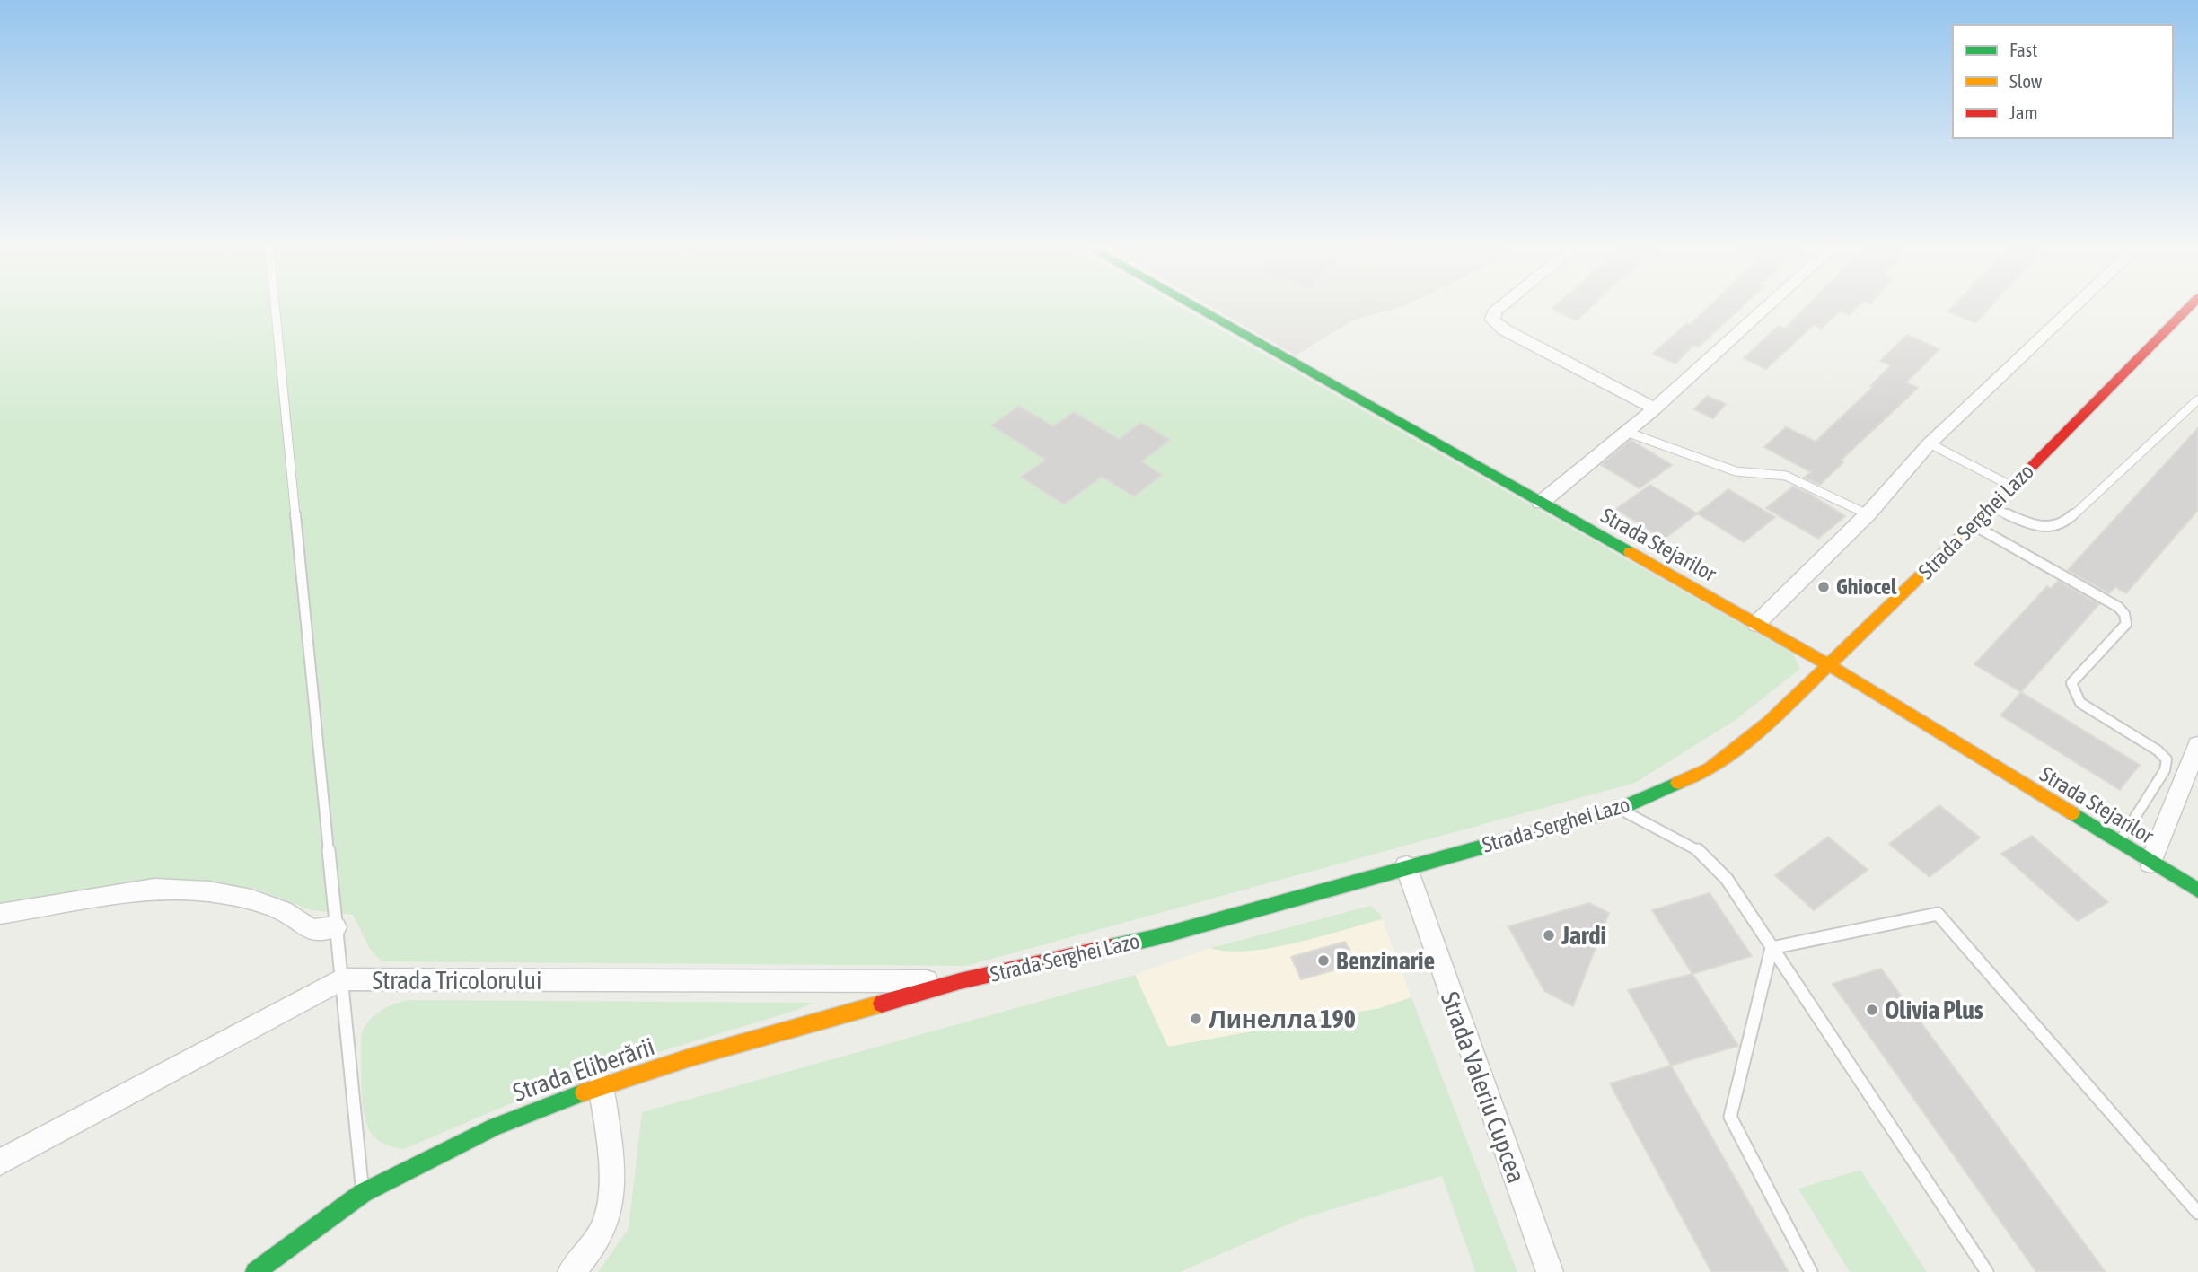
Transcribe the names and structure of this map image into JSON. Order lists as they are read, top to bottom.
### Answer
{
  "streets": {
    "street": [
      "Strada Serghei Lazo",
      "Strada Stejarilor",
      "Strada Tricolorului",
      "Strada Eliberării",
      "Strada Valeriu Cupcea"
    ]
  },
  "crossings": [
    ["Strada Serghei Lazo", "Strada Stejarilor"],
    ["Strada Serghei Lazo", "Strada Tricolorului"],
    ["Strada Serghei Lazo", "Strada Eliberării"],
    ["Strada Serghei Lazo", "Strada Valeriu Cupcea"],
    ["Strada Tricolorului", "Strada Eliberării"]
  ],
  "places": [
    "Ghiocel",
    "Jardi",
    "Benzinarie",
    "Olivia Plus",
    "Линелла 190"
  ],
  "legend": ["Fast", "Slow", "Jam"]
}
